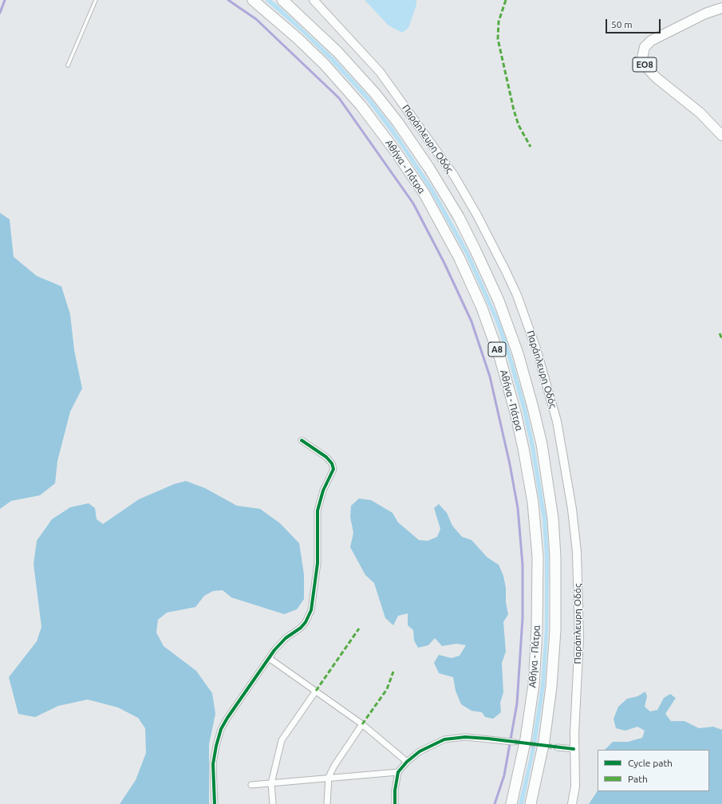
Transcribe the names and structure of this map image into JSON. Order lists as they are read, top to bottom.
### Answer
{
  "streets": {
    "highway": ["Αθήνα - Πάτρα", "Α8"],
    "main road": ["ΕΟ8", "Παράπλευρη Οδός"]
  },
  "legend": ["Cycle path", "Path"],
  "scale_bar": "50 m"
}
